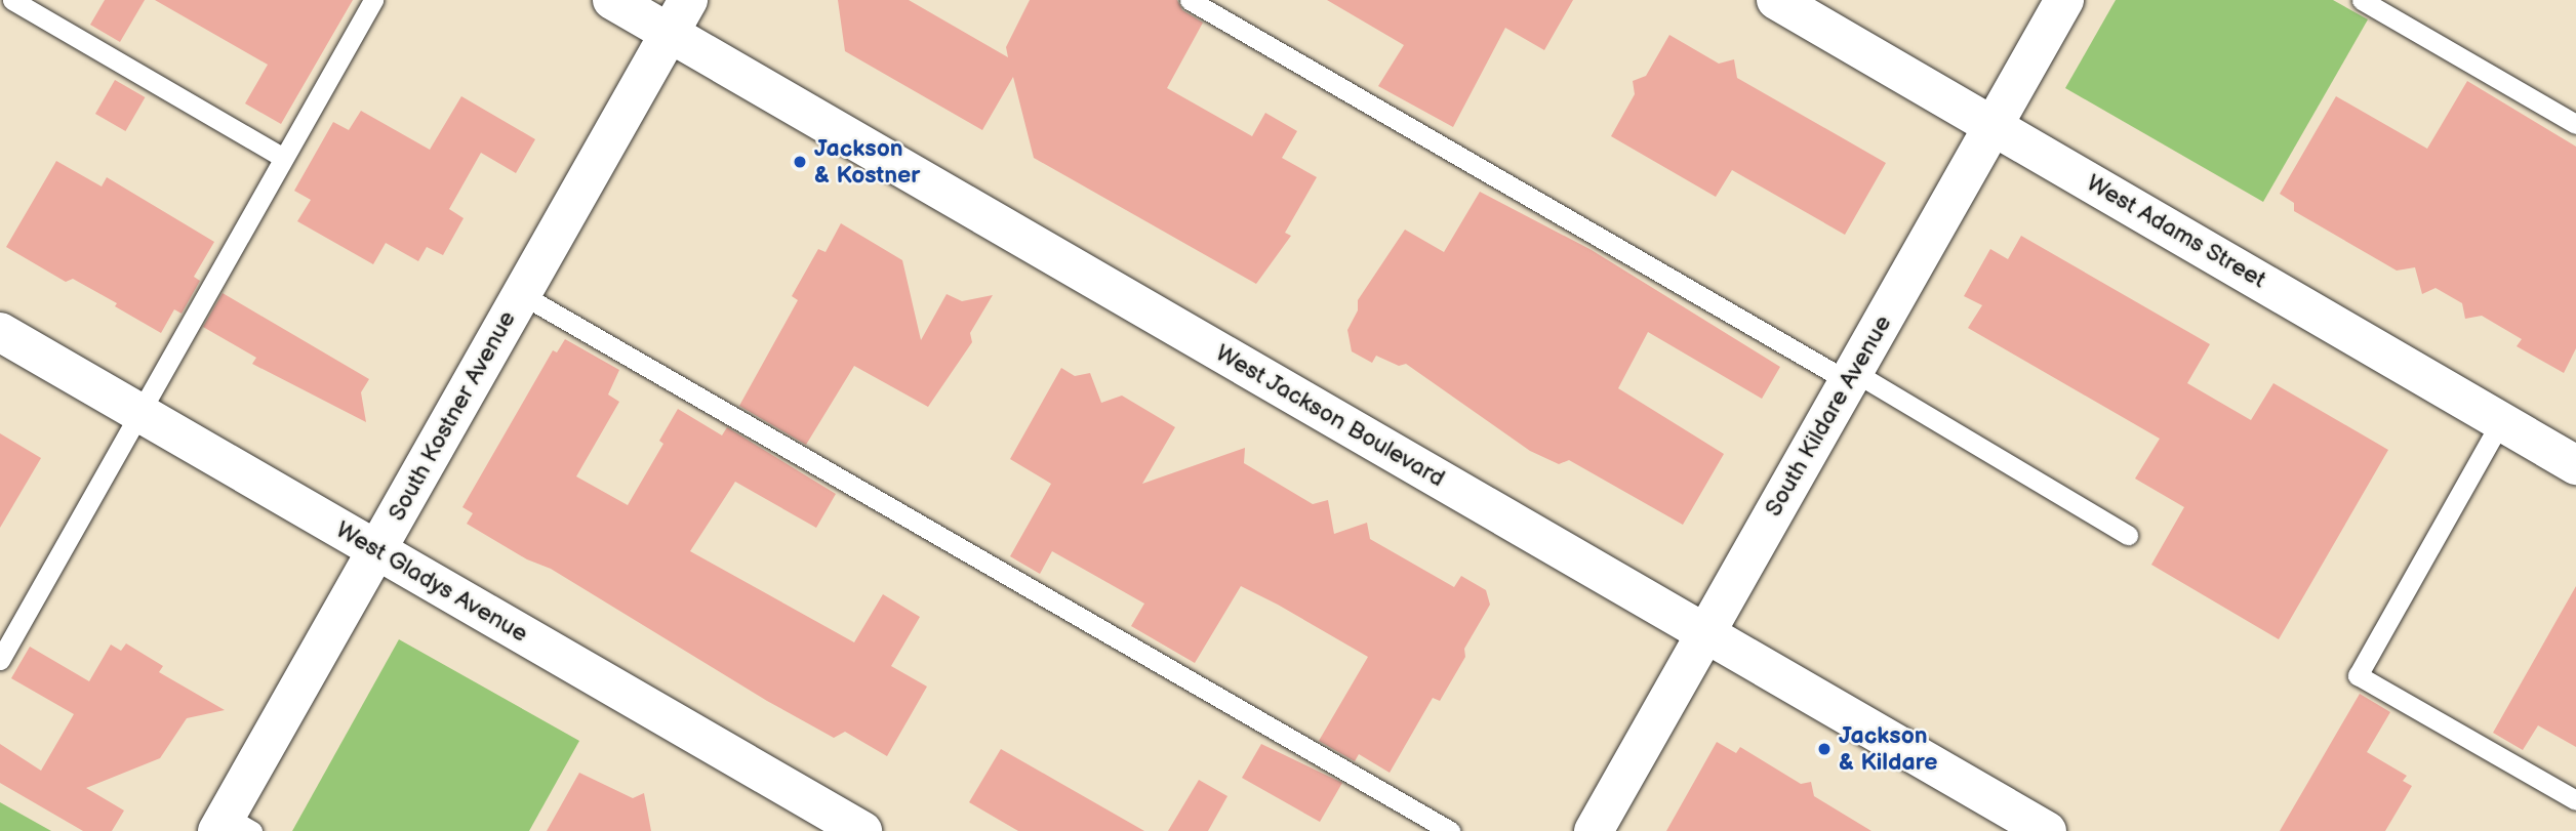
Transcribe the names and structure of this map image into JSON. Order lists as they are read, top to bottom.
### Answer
{
  "streets": {
    "street": [
      "West Adams Street",
      "South Kostner Avenue",
      "West Jackson Boulevard",
      "South Kildare Avenue",
      "West Gladys Avenue"
    ]
  },
  "crossings": [
    ["West Adams Street", "South Kildare Avenue"],
    ["South Kostner Avenue", "West Jackson Boulevard"],
    ["South Kostner Avenue", "West Gladys Avenue"],
    ["West Jackson Boulevard", "South Kildare Avenue"]
  ],
  "places": ["Jackson & Kostner", "Jackson & Kildare"]
}
